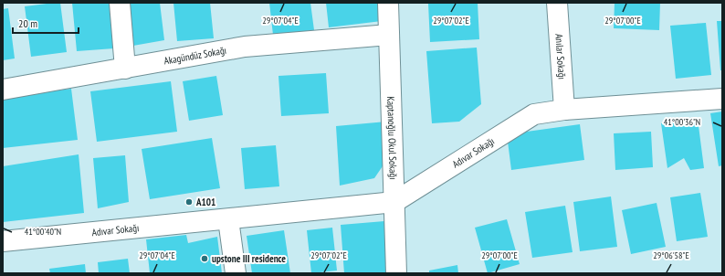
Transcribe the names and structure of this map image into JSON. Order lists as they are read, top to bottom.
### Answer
{
  "streets": {
    "street": [
      "Akagündüz Sokağı",
      "Anılar Sokağı",
      "Kaptanoğlu Okul Sokağı",
      "Adıvar Sokağı"
    ]
  },
  "crossings": [
    ["Akagündüz Sokağı", "Kaptanoğlu Okul Sokağı"],
    ["Anılar Sokağı", "Adıvar Sokağı"],
    ["Kaptanoğlu Okul Sokağı", "Adıvar Sokağı"]
  ],
  "places": ["A101", "upstone III residence"],
  "scale_bar": "20 m",
  "coordinates": [
    "29°07'04\"E",
    "29°07'02\"E",
    "29°07'00\"E",
    "41°00'36\"N",
    "41°00'40\"N",
    "29°06'58\"E"
  ]
}
